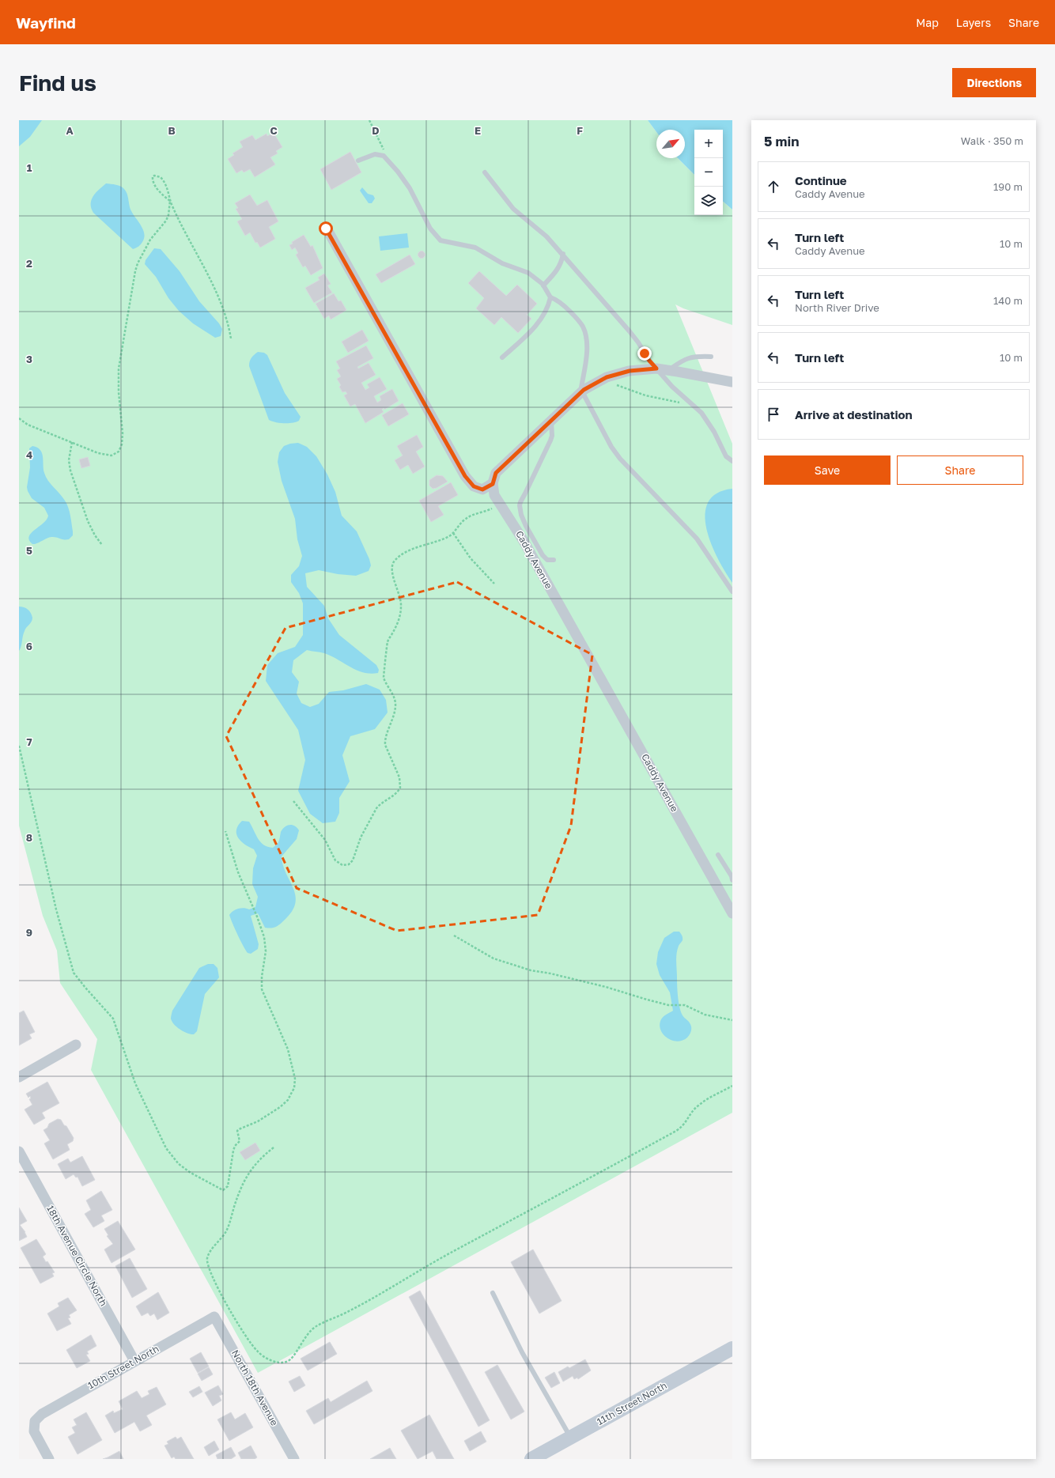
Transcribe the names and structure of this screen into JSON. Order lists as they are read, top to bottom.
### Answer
{
  "streets": {
    "street": [
      "Caddy Avenue",
      "18th Avenue Circle North",
      "10th Street North",
      "North 18th Avenue",
      "11th Street North"
    ]
  },
  "crossings": [
    ["18th Avenue Circle North", "10th Street North"],
    ["10th Street North", "North 18th Avenue"]
  ],
  "north": "top right",
  "page": {
    "header": "Wayfind",
    "nav": ["Map", "Layers", "Share"],
    "buttons": [
      "Directions",
      ["Save", "Share"]
    ],
    "title": "Find us",
    "heading": ["5 min", "Walk · 350 m"],
    "map_buttons": ["+", "−"],
    "list": [
      ["Continue", "Caddy Avenue", "190 m"],
      ["Turn left", "Caddy Avenue", "10 m"],
      ["Turn left", "North River Drive", "140 m"],
      ["Turn left", "10 m"],
      "Arrive at destination"
    ]
  },
  "grid": {
    "columns": [
      "A",
      "B",
      "C",
      "D",
      "E",
      "F"
    ],
    "rows": [
      "1",
      "2",
      "3",
      "4",
      "5",
      "6",
      "7",
      "8",
      "9"
    ]
  }
}
